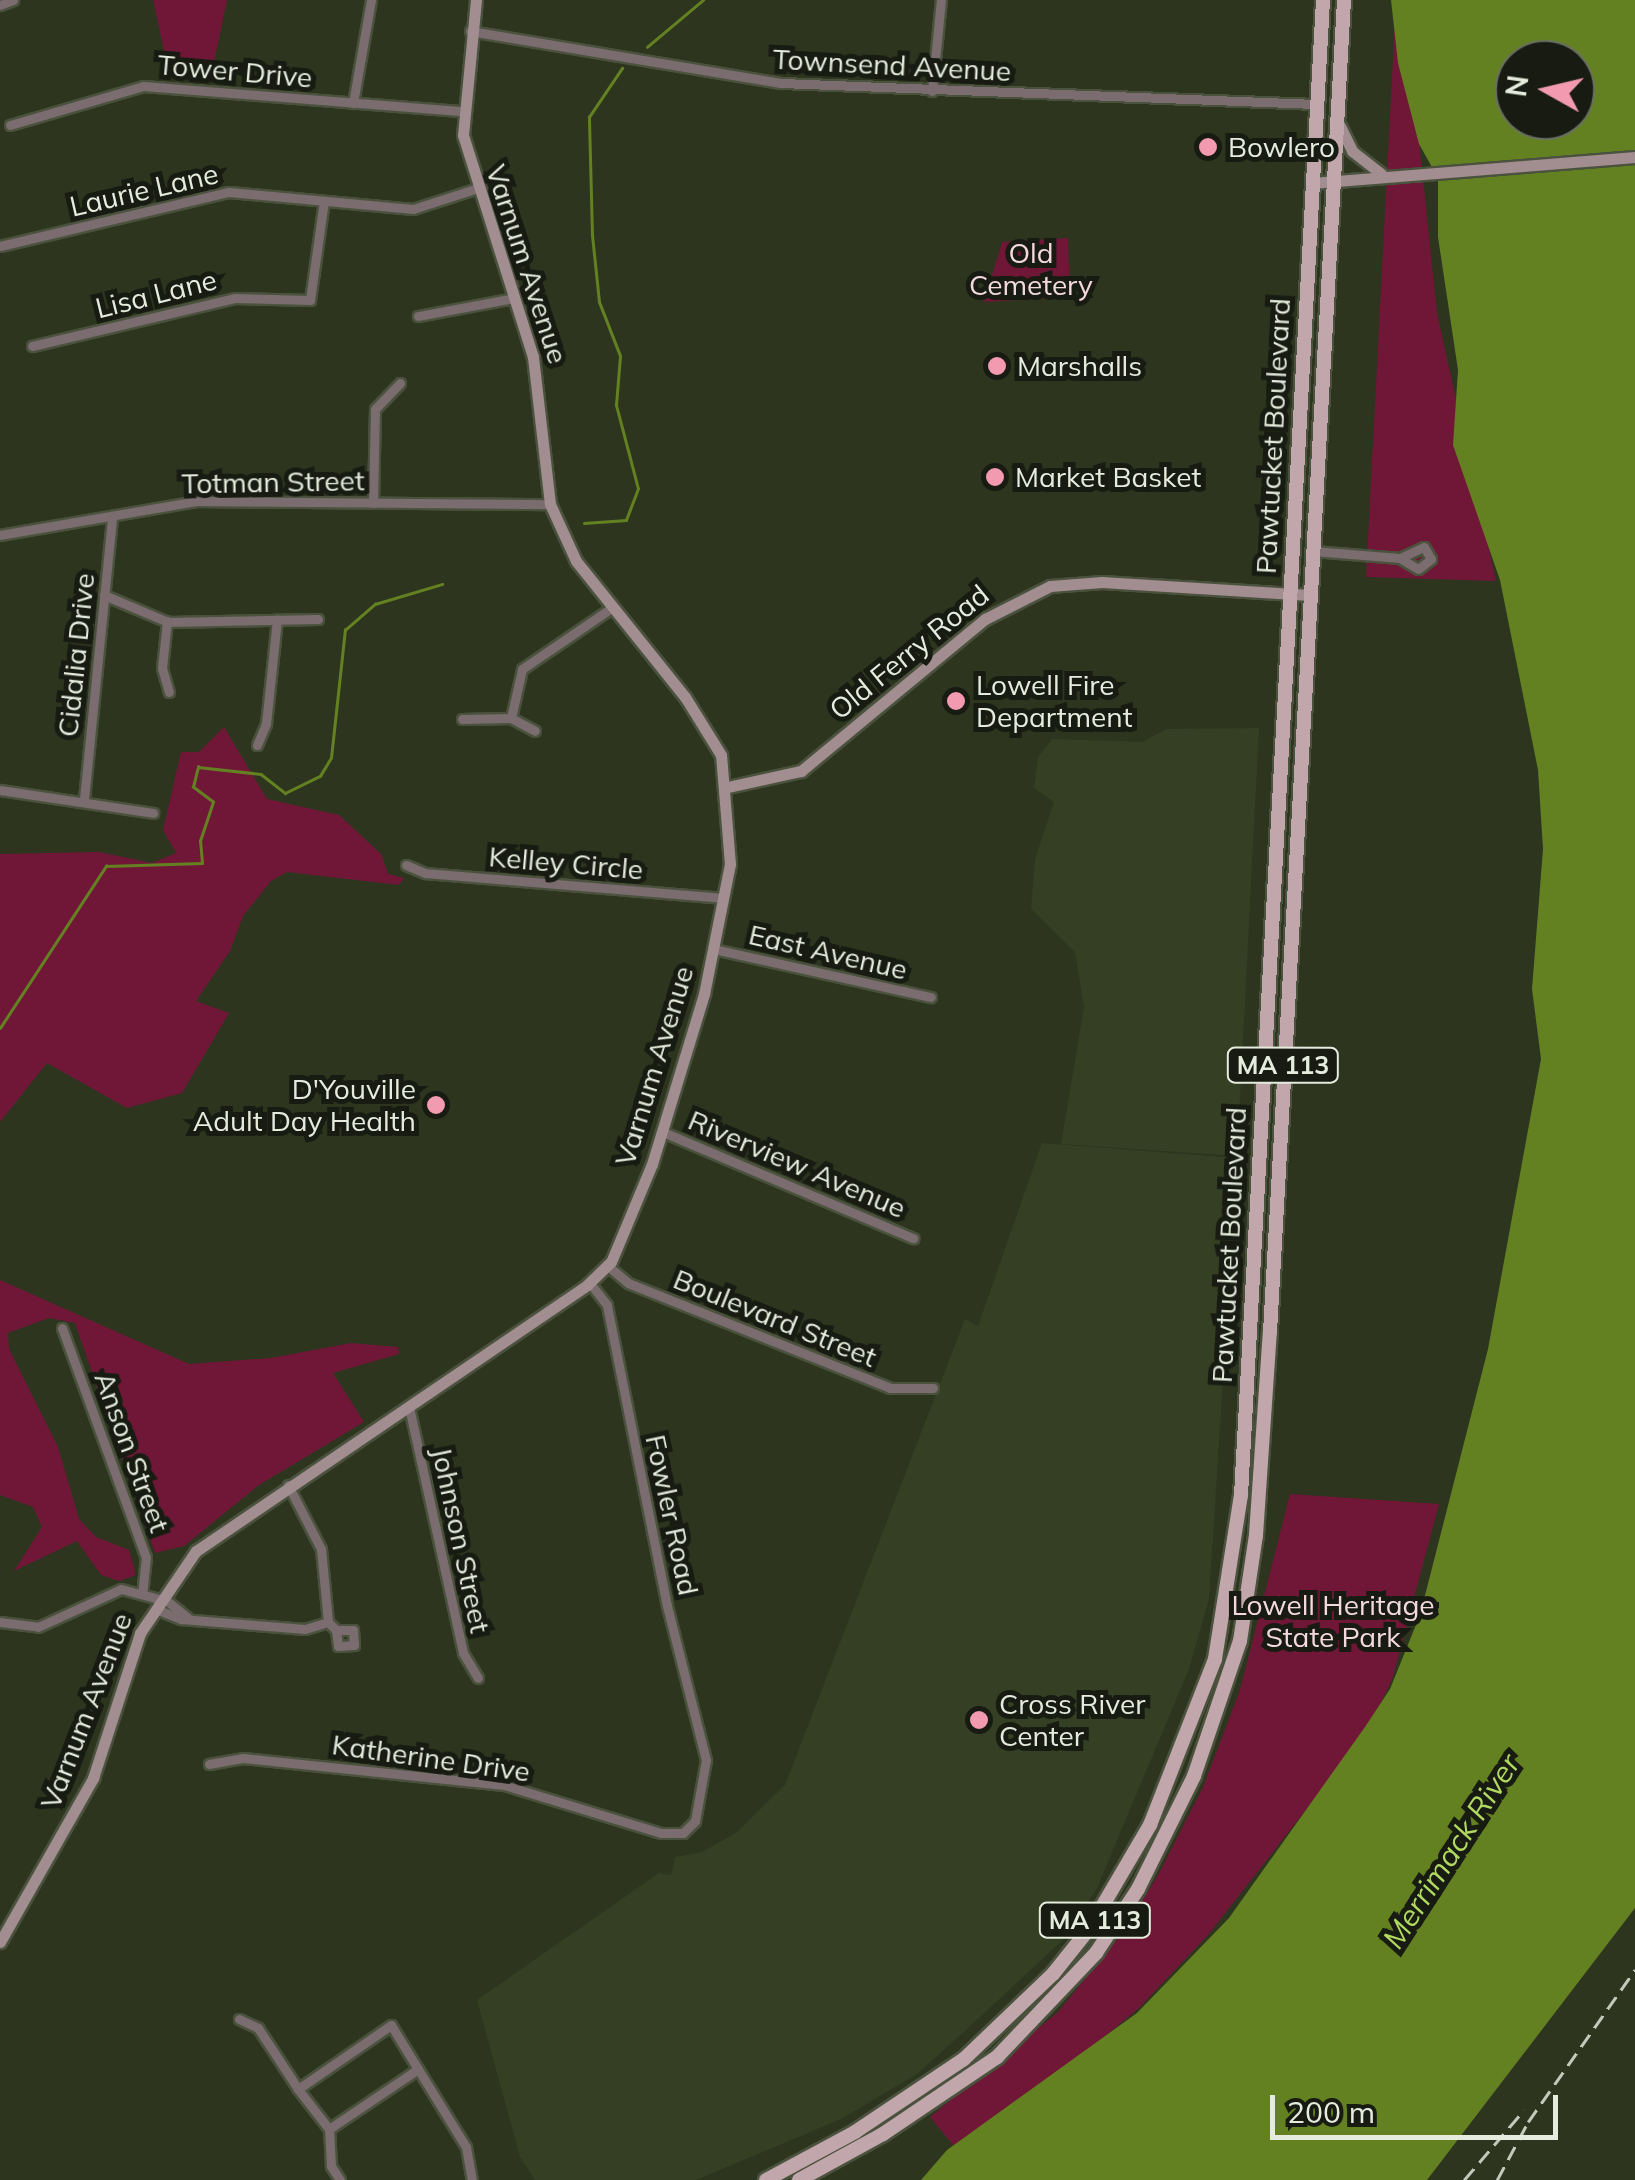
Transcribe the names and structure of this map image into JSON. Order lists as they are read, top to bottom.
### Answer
{
  "streets": {
    "main road": [
      "Varnum Avenue",
      "Pawtucket Boulevard",
      "Old Ferry Road",
      "MA 113"
    ],
    "street": [
      "Townsend Avenue",
      "Tower Drive",
      "Laurie Lane",
      "Lisa Lane",
      "Totman Street",
      "Cidalia Drive",
      "Kelley Circle",
      "East Avenue",
      "Riverview Avenue",
      "Boulevard Street",
      "Anson Street",
      "Fowler Road",
      "Johnson Street",
      "Katherine Drive"
    ]
  },
  "crossings": [
    ["Townsend Avenue", "Varnum Avenue"],
    ["Townsend Avenue", "Pawtucket Boulevard"],
    ["Tower Drive", "Varnum Avenue"],
    ["Laurie Lane", "Varnum Avenue"],
    ["Laurie Lane", "Lisa Lane"],
    ["Varnum Avenue", "Totman Street"],
    ["Varnum Avenue", "Old Ferry Road"],
    ["Varnum Avenue", "Kelley Circle"],
    ["Varnum Avenue", "East Avenue"],
    ["Varnum Avenue", "Riverview Avenue"],
    ["Varnum Avenue", "Boulevard Street"],
    ["Varnum Avenue", "Fowler Road"],
    ["Varnum Avenue", "Johnson Street"],
    ["Pawtucket Boulevard", "Old Ferry Road"],
    ["Totman Street", "Cidalia Drive"],
    ["Fowler Road", "Katherine Drive"]
  ],
  "water": ["Merrimack River"],
  "parks": ["Old Cemetery", "Lowell Heritage State Park"],
  "places": [
    "Bowlero",
    "Marshalls",
    "Market Basket",
    "Lowell Fire Department",
    "D'Youville Adult Day Health",
    "Cross River Center"
  ],
  "scale_bar": "200 m",
  "north": "left"
}
